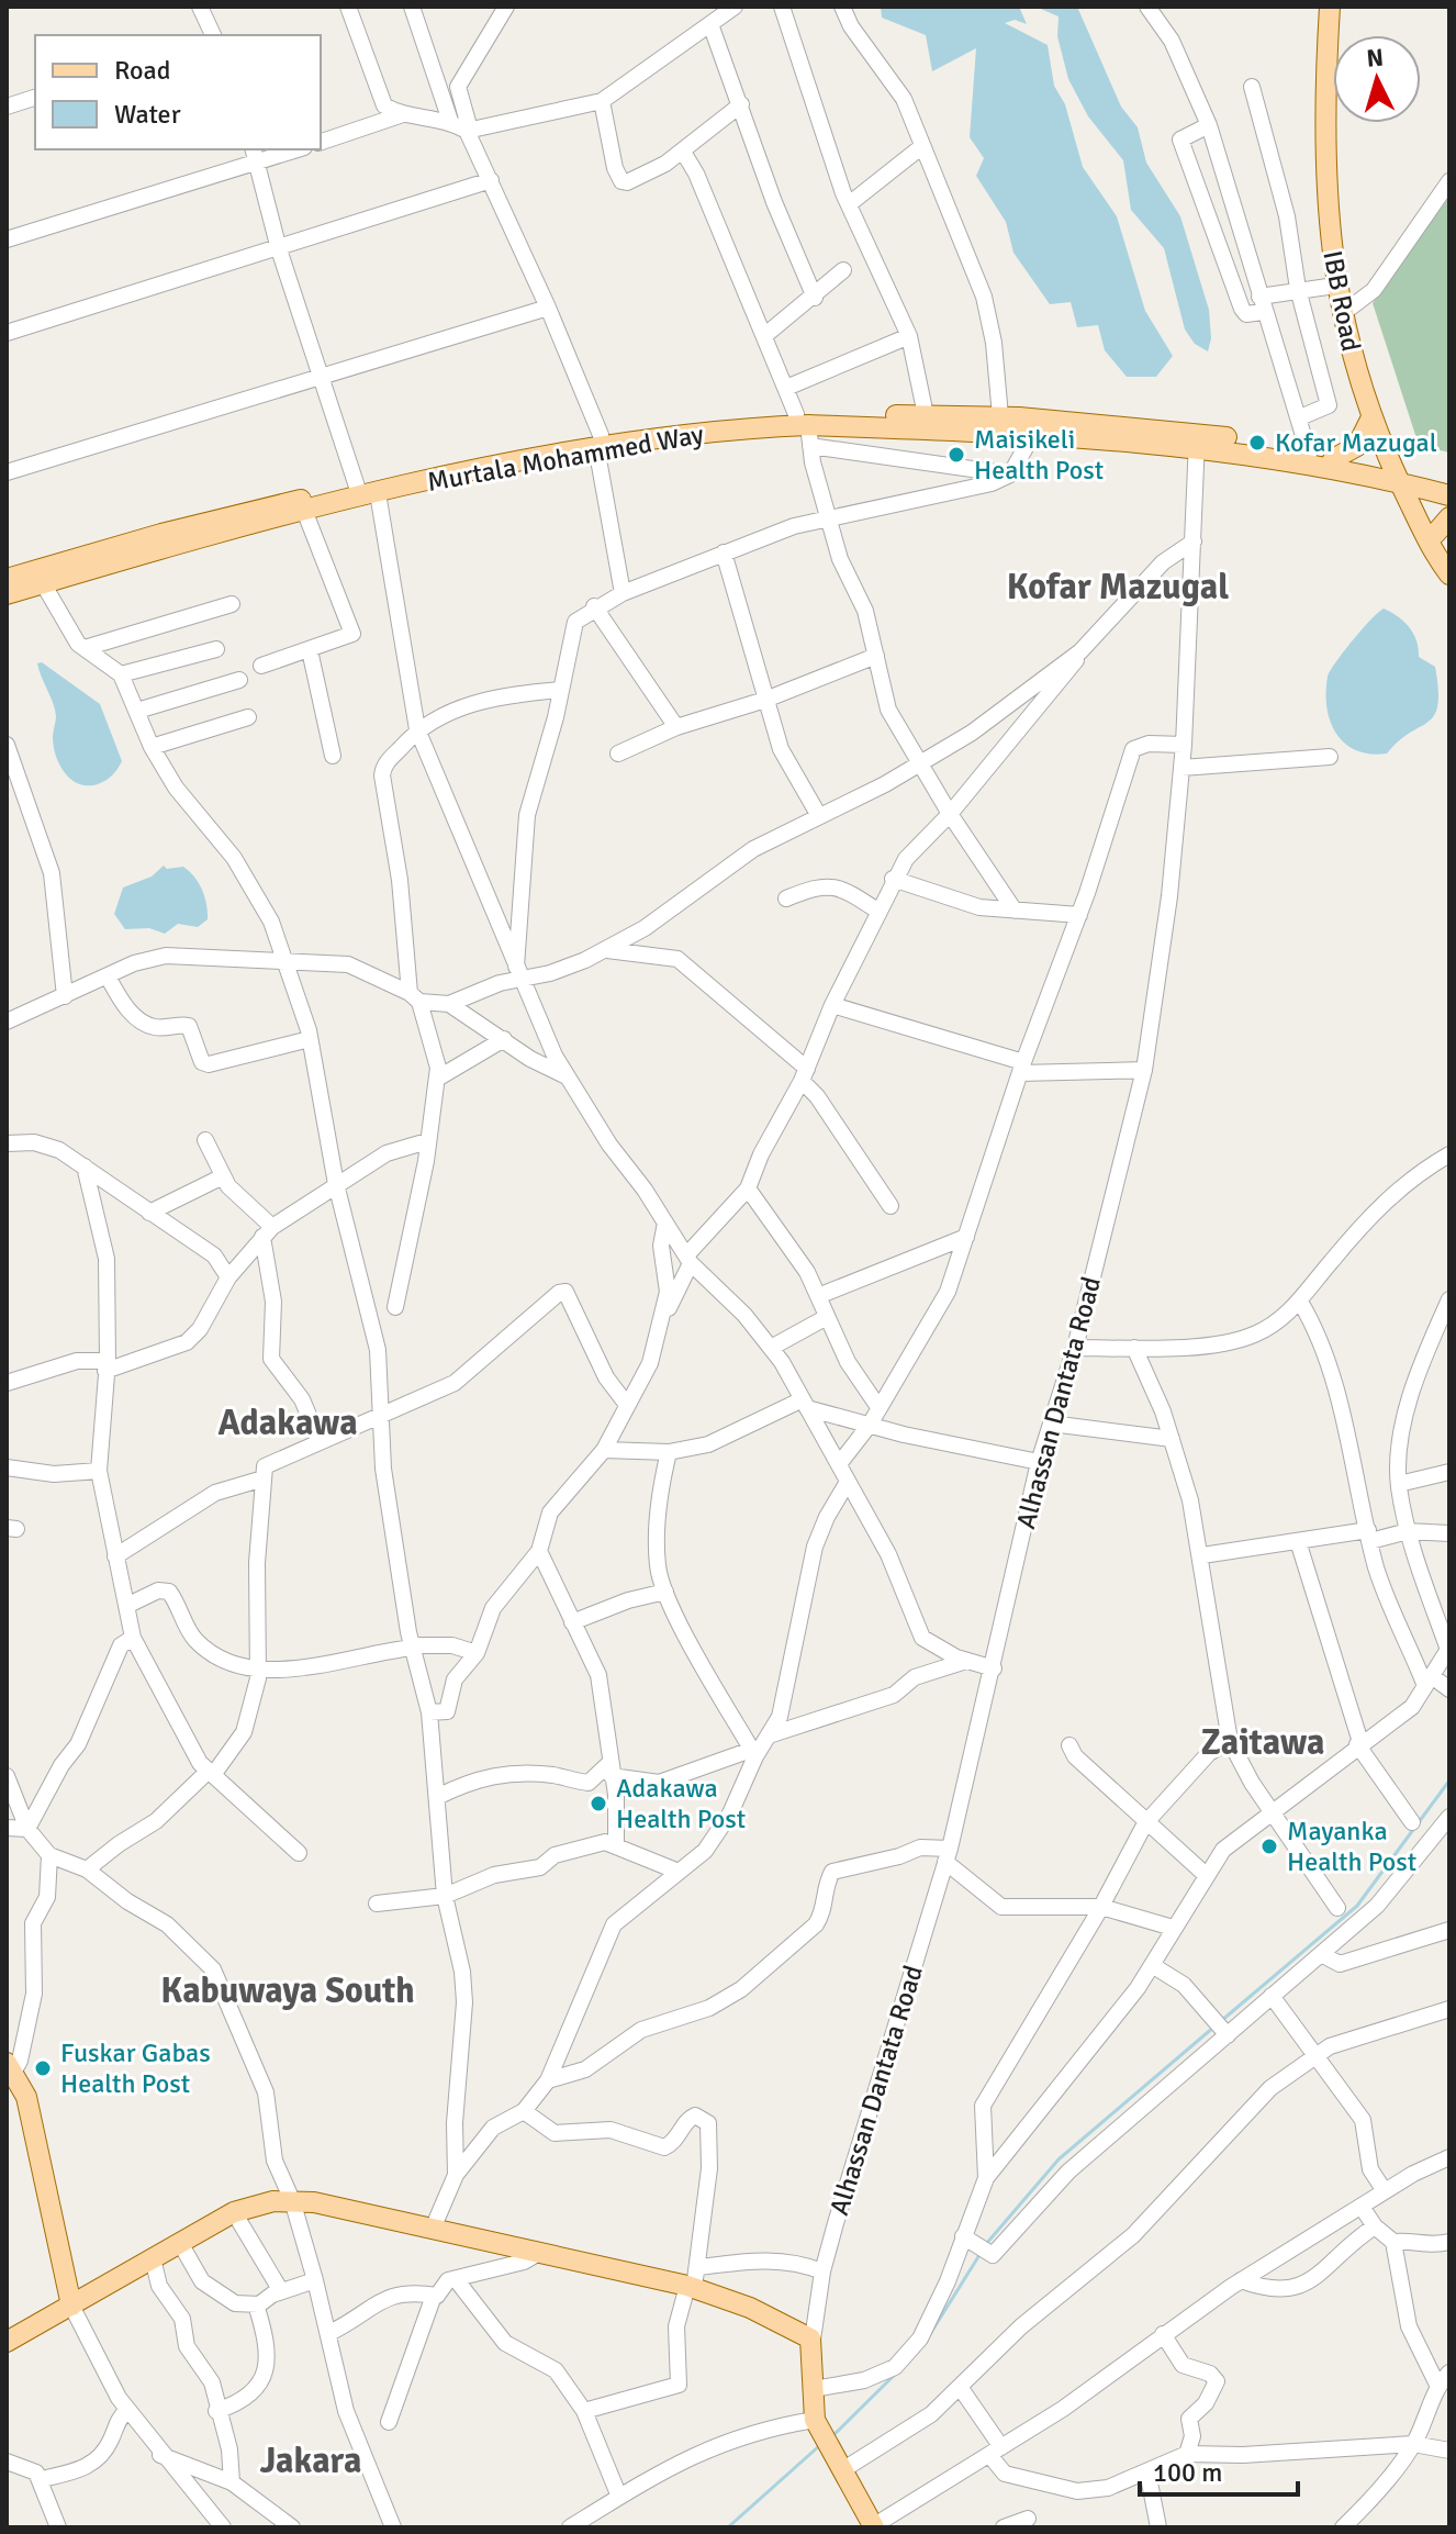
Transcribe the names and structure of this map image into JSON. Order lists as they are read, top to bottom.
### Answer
{
  "streets": {
    "main road": ["IBB Road", "Murtala Mohammed Way"],
    "street": ["Alhassan Dantata Road"]
  },
  "crossings": [
    ["IBB Road", "Murtala Mohammed Way"],
    ["Murtala Mohammed Way", "Alhassan Dantata Road"]
  ],
  "districts": [
    "Kofar Mazugal",
    "Adakawa",
    "Zaitawa",
    "Kabuwaya South",
    "Jakara"
  ],
  "places": [
    "Kofar Mazugal",
    "Maisikeli Health Post",
    "Adakawa Health Post",
    "Mayanka Health Post",
    "Fuskar Gabas Health Post"
  ],
  "legend": ["Road", "Water"],
  "scale_bar": "100 m",
  "north": "top"
}
